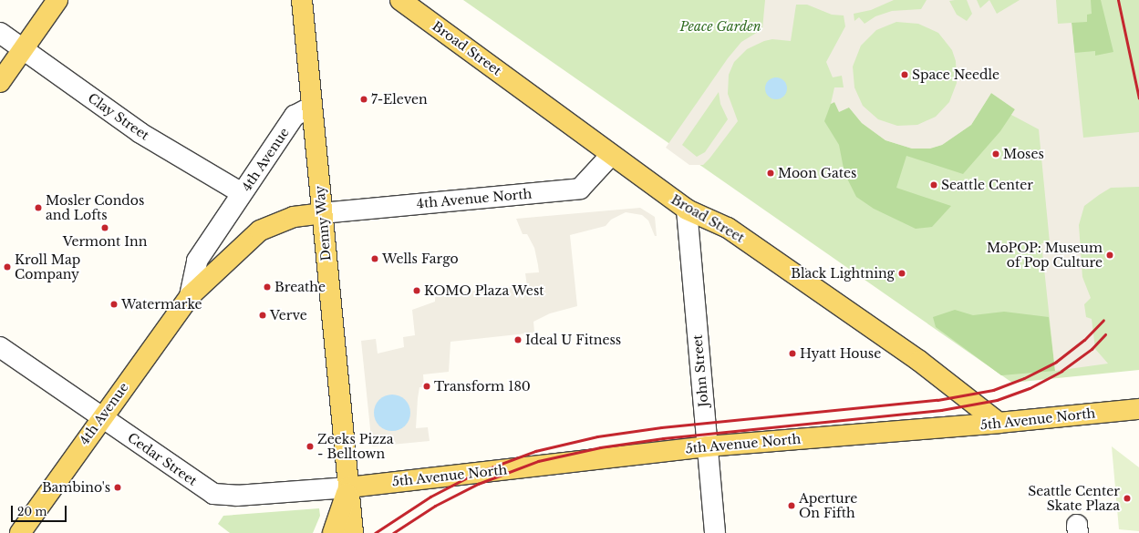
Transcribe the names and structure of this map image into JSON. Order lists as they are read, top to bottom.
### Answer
{
  "streets": {
    "main road": [
      "Broad Street",
      "4th Avenue",
      "Denny Way",
      "5th Avenue North"
    ],
    "street": [
      "Clay Street",
      "4th Avenue North",
      "John Street",
      "Cedar Street"
    ]
  },
  "crossings": [
    ["Broad Street", "4th Avenue North"],
    ["Broad Street", "John Street"],
    ["Broad Street", "5th Avenue North"],
    ["Clay Street", "4th Avenue"],
    ["4th Avenue", "4th Avenue North"],
    ["4th Avenue", "Denny Way"],
    ["4th Avenue", "Cedar Street"],
    ["4th Avenue North", "Denny Way"],
    ["Denny Way", "5th Avenue North"],
    ["Denny Way", "Cedar Street"],
    ["John Street", "5th Avenue North"],
    ["5th Avenue North", "Cedar Street"]
  ],
  "parks": ["Peace Garden"],
  "places": [
    "Space Needle",
    "7-Eleven",
    "Moses",
    "Moon Gates",
    "Seattle Center",
    "Mosler Condos and Lofts",
    "Vermont Inn",
    "MoPOP: Museum of Pop Culture",
    "Wells Fargo",
    "Kroll Map Company",
    "Black Lightning",
    "Breathe",
    "KOMO Plaza West",
    "Watermarke",
    "Verve",
    "Ideal U Fitness",
    "Hyatt House",
    "Transform 180",
    "Zeeks Pizza - Belltown",
    "Bambino's",
    "Seattle Center Skate Plaza",
    "Aperture On Fifth"
  ],
  "scale_bar": "20 m"
}
